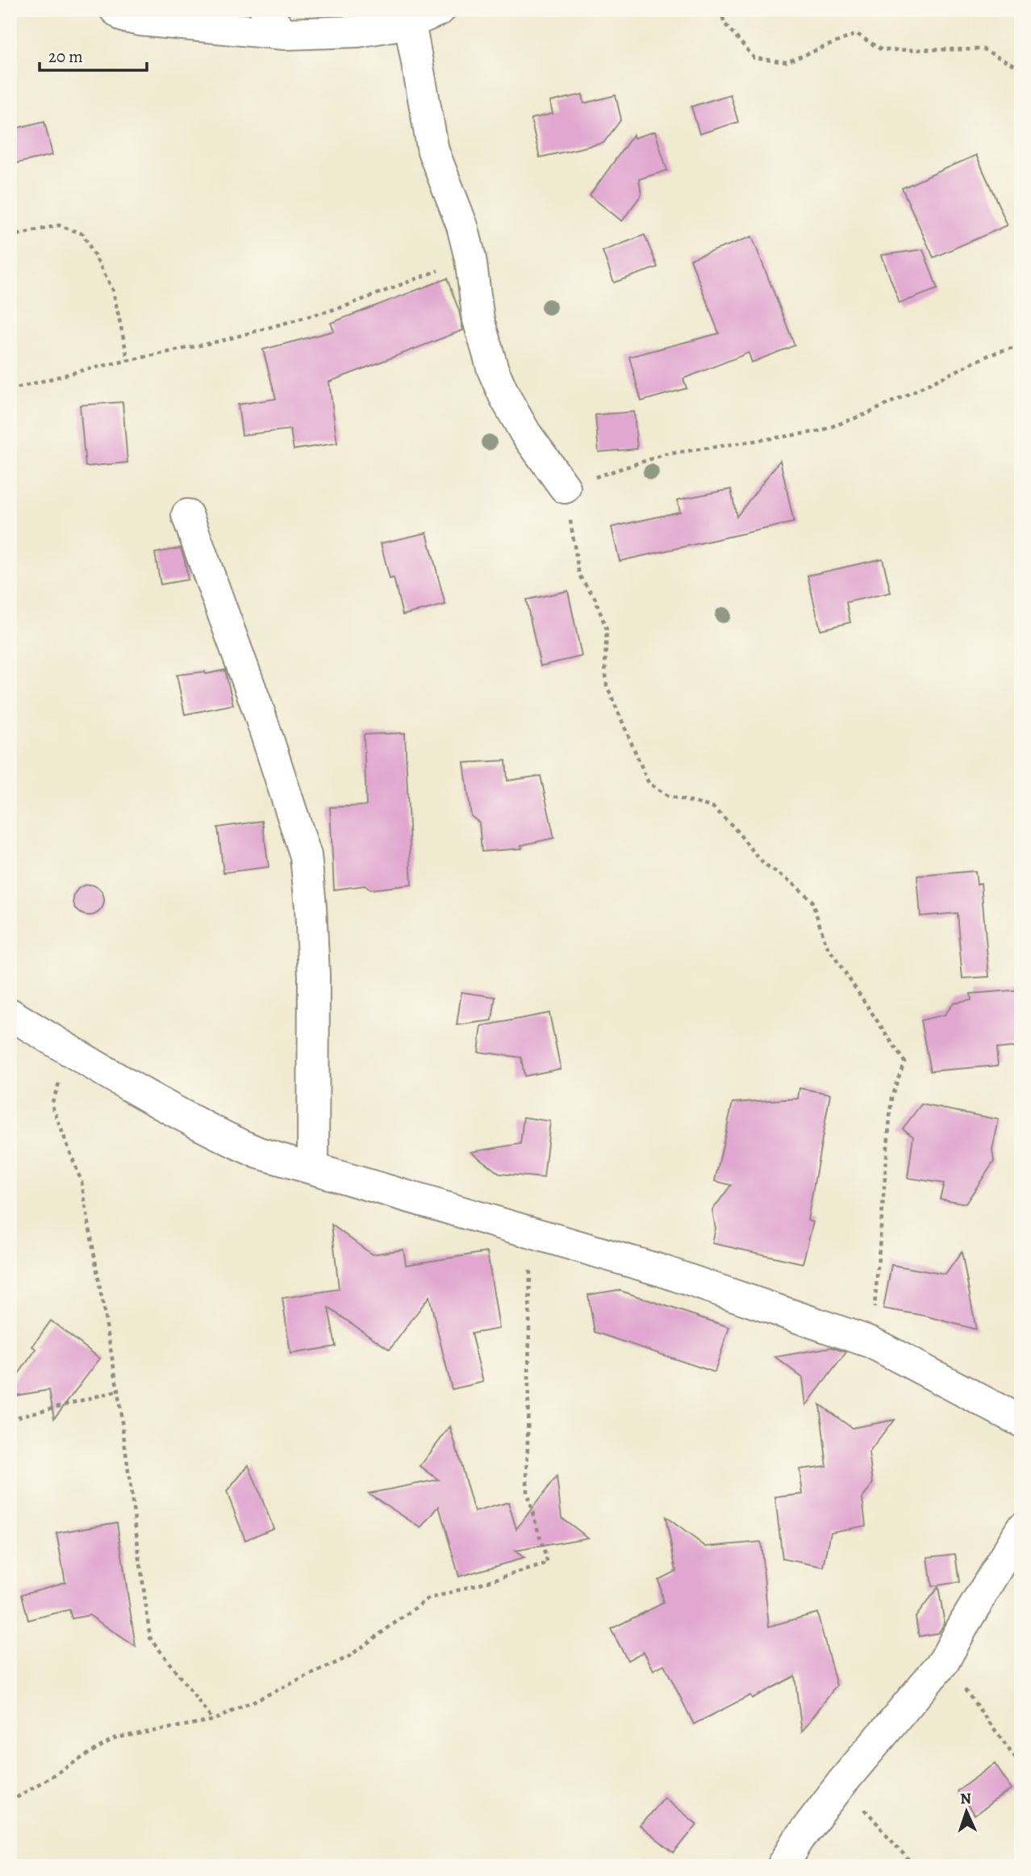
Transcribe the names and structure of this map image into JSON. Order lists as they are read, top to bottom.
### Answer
{
  "scale_bar": "20 m",
  "north": "top"
}
